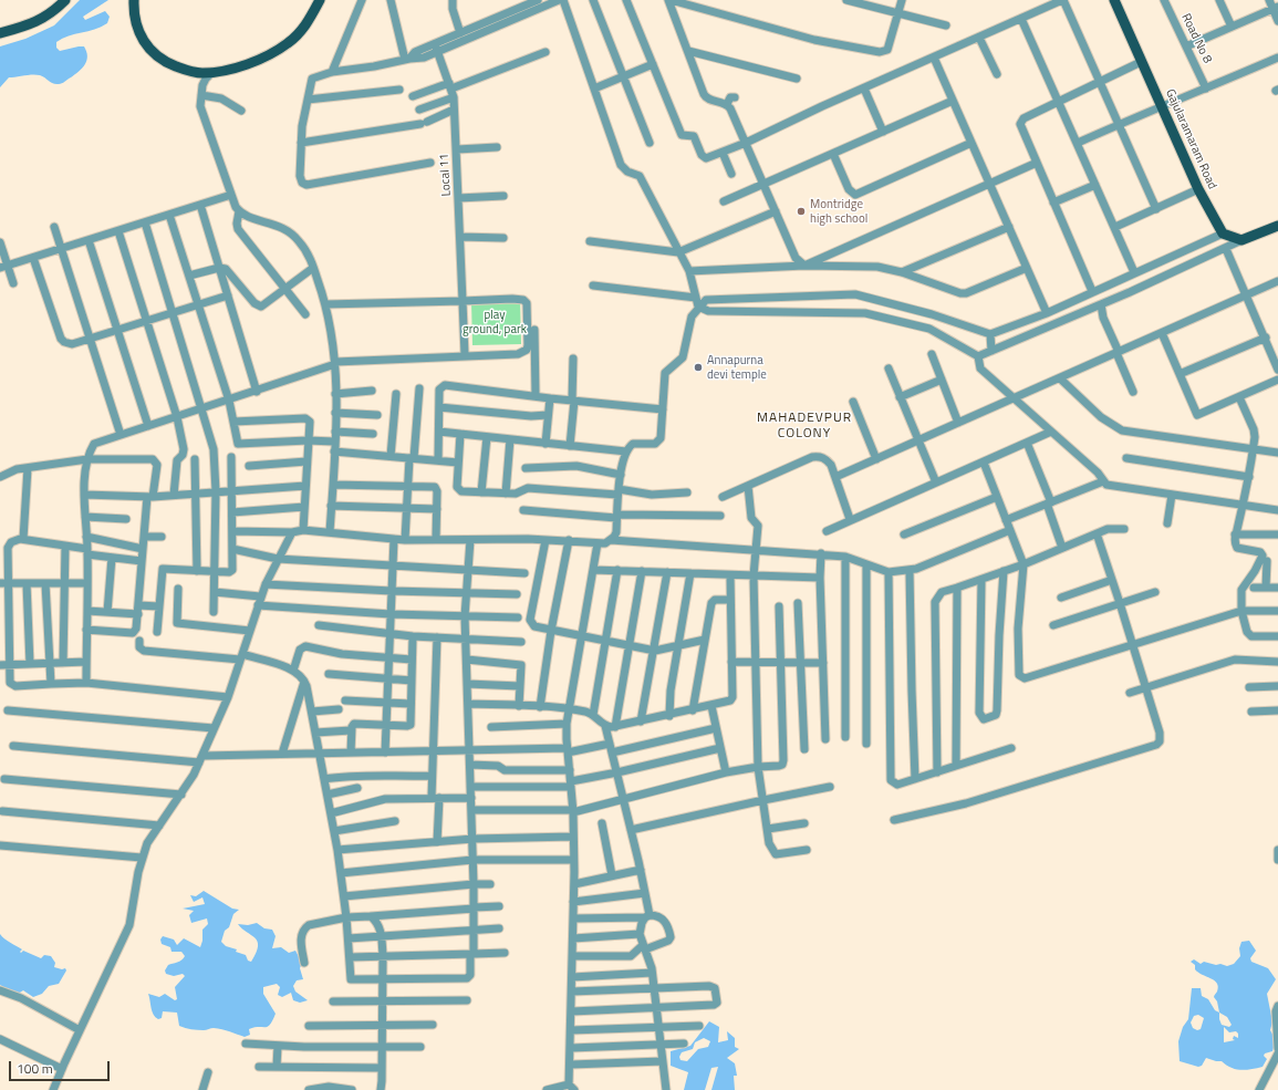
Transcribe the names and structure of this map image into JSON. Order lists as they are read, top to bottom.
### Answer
{
  "streets": {
    "main road": ["Gajularamaram Road"],
    "street": ["Road No 8", "Local 11"]
  },
  "districts": ["MAHADEVPUR COLONY"],
  "parks": ["play ground, park"],
  "places": ["Montridge high school", "Annapurna devi temple"],
  "scale_bar": "100 m"
}
